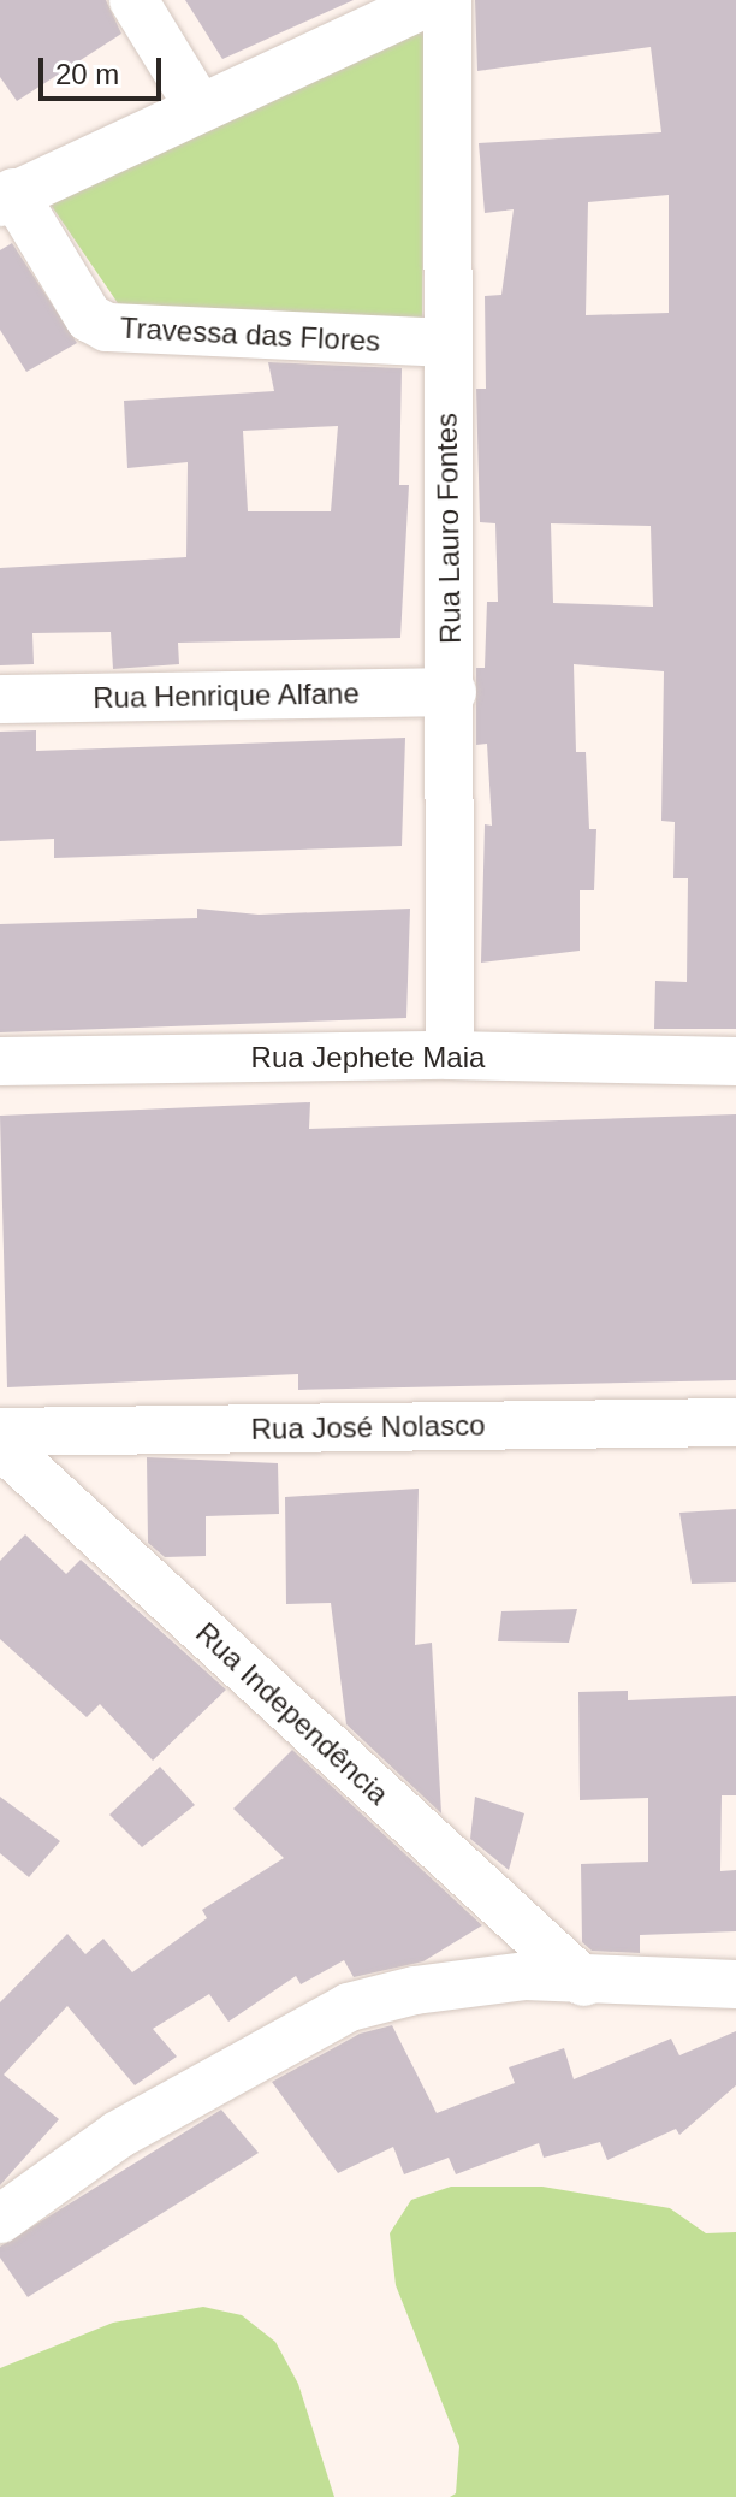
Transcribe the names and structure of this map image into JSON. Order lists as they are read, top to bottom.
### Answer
{
  "streets": {
    "street": [
      "Travessa das Flores",
      "Rua Lauro Fontes",
      "Rua Henrique Alfane",
      "Rua Jephete Maia",
      "Rua José Nolasco",
      "Rua Independência"
    ]
  },
  "crossings": [
    ["Travessa das Flores", "Rua Lauro Fontes"],
    ["Rua Lauro Fontes", "Rua Henrique Alfane"],
    ["Rua Lauro Fontes", "Rua Jephete Maia"]
  ],
  "scale_bar": "20 m"
}
